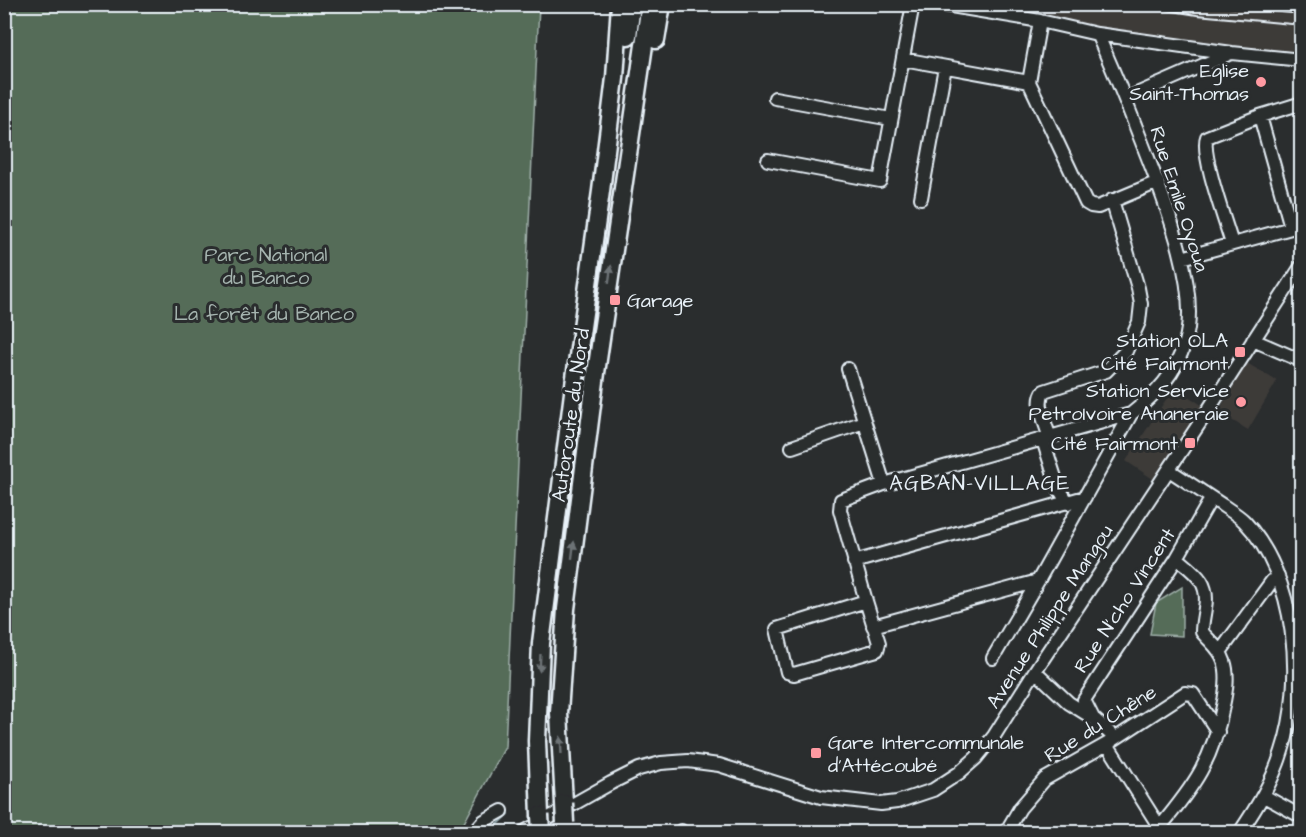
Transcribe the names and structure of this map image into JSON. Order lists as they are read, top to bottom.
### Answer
{
  "streets": {
    "highway": ["Autoroute du Nord"],
    "street": [
      "Rue Emile Oyoua",
      "Rue N'cho Vincent",
      "Avenue Philippe Mangou",
      "Rue du Chêne"
    ]
  },
  "districts": ["AGBAN-VILLAGE"],
  "parks": ["Parc National du Banco", "La forêt du Banco"],
  "places": {
    "other": ["Eglise Saint-Thomas", "Station Service PetroIvoire Ananeraie"],
    "transit": [
      "Garage",
      "Station OLA Cité Fairmont",
      "Cité Fairmont",
      "Gare Intercommunale d'Attécoubé"
    ]
  }
}
